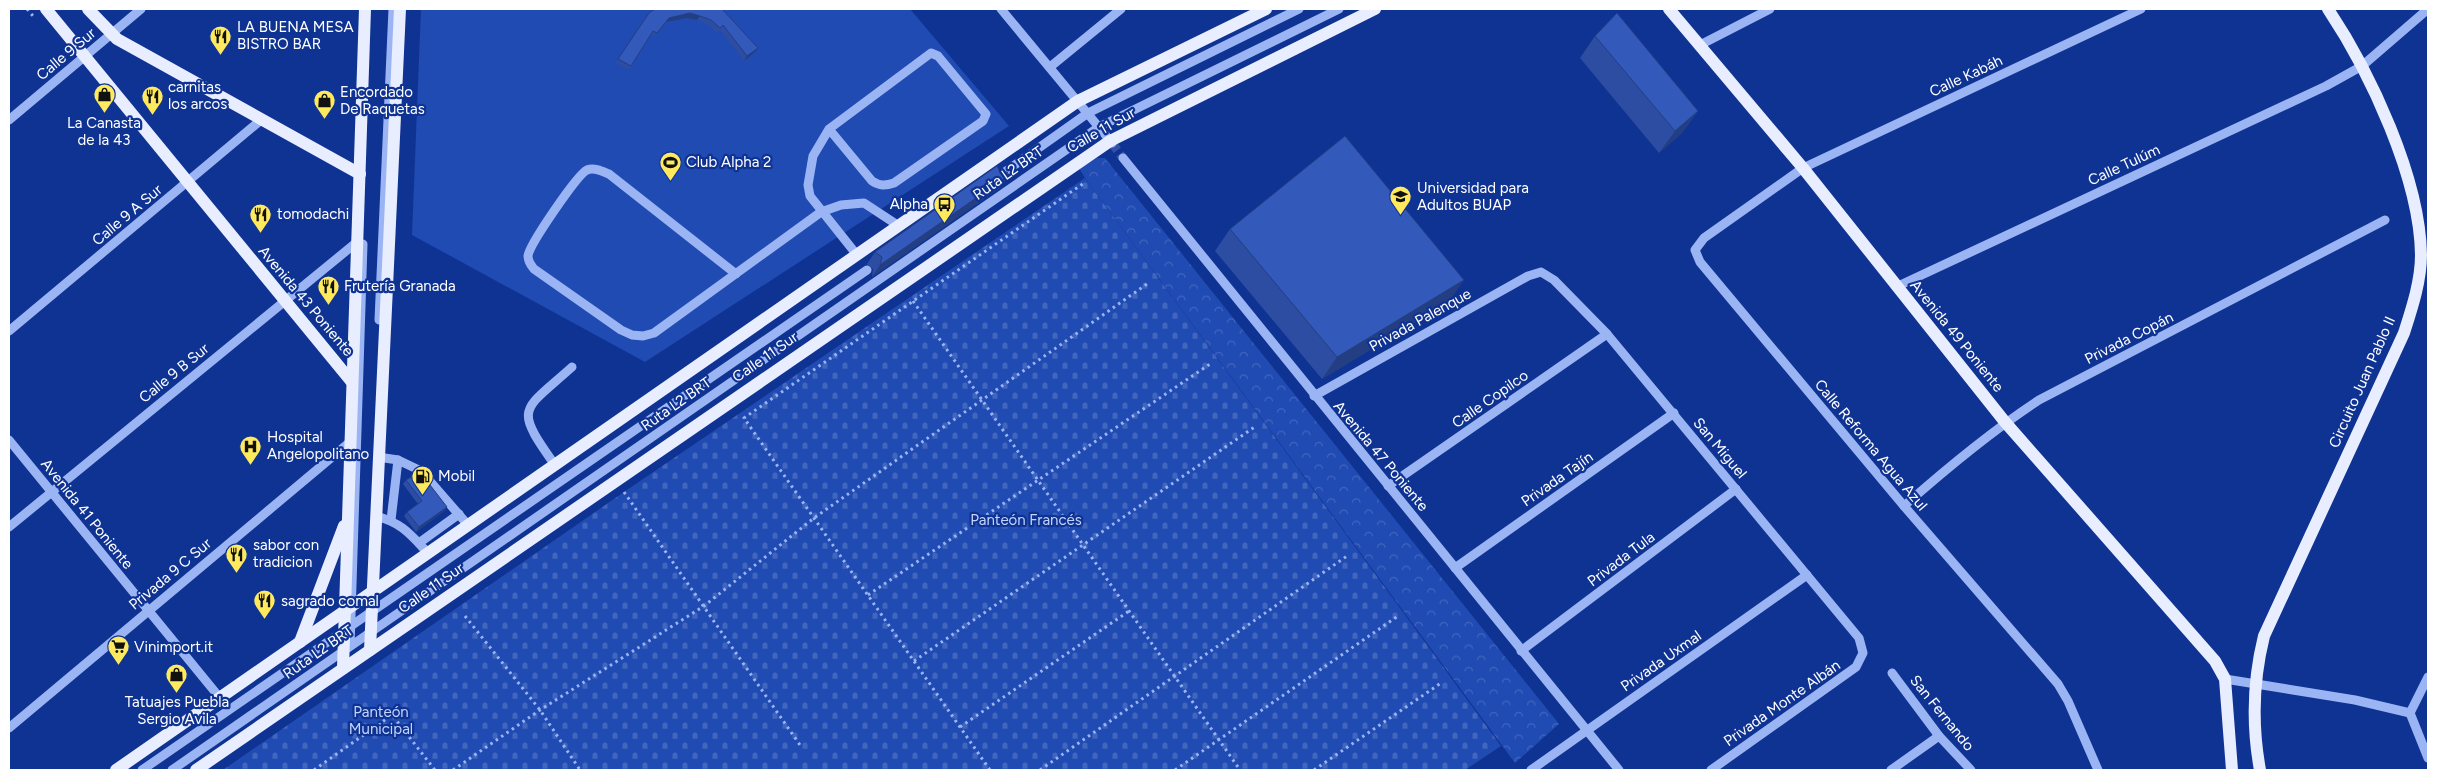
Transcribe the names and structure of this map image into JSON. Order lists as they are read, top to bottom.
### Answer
{
  "streets": {
    "main road": [
      "Calle 11 Sur",
      "Avenida 43 Poniente",
      "Avenida 49 Poniente",
      "Circuito Juan Pablo II"
    ],
    "street": [
      "Calle 9 Sur",
      "Calle Kabáh",
      "Calle Tulúm",
      "Ruta L2 BRT",
      "Calle 9 A Sur",
      "Privada Palenque",
      "Privada Copán",
      "Calle 9 B Sur",
      "Calle Copilco",
      "Calle Reforma Agua Azul",
      "San Miguel",
      "Avenida 47 Poniente",
      "Privada Tajín",
      "Avenida 41 Poniente",
      "Privada Tula",
      "Privada 9 C Sur",
      "Privada Uxmal",
      "Privada Monte Albán",
      "San Fernando"
    ]
  },
  "crossings": [
    ["Calle 9 Sur", "Avenida 43 Poniente"],
    ["Calle Kabáh", "Avenida 49 Poniente"],
    ["Calle Kabáh", "Calle Reforma Agua Azul"],
    ["Calle 11 Sur", "Avenida 41 Poniente"],
    ["Calle Tulúm", "Avenida 49 Poniente"],
    ["Calle Tulúm", "Circuito Juan Pablo II"],
    ["Calle 9 A Sur", "Avenida 43 Poniente"],
    ["Avenida 43 Poniente", "Calle 9 B Sur"],
    ["Privada Palenque", "San Miguel"],
    ["Privada Palenque", "Avenida 47 Poniente"],
    ["Avenida 49 Poniente", "Privada Copán"],
    ["Avenida 49 Poniente", "Calle Reforma Agua Azul"],
    ["Privada Copán", "Calle Reforma Agua Azul"],
    ["Calle 9 B Sur", "Avenida 41 Poniente"],
    ["Calle Copilco", "San Miguel"],
    ["Calle Copilco", "Avenida 47 Poniente"],
    ["San Miguel", "Privada Tajín"],
    ["San Miguel", "Privada Tula"],
    ["San Miguel", "Privada Uxmal"],
    ["San Miguel", "Privada Monte Albán"],
    ["Avenida 47 Poniente", "Privada Tajín"],
    ["Avenida 47 Poniente", "Privada Tula"],
    ["Avenida 47 Poniente", "Privada Uxmal"],
    ["Avenida 41 Poniente", "Privada 9 C Sur"]
  ],
  "parks": ["Panteón Francés", "Panteón Municipal"],
  "places": {
    "restaurant": [
      "LA BUENA MESA BISTRO BAR",
      "carnitas los arcos",
      "tomodachi",
      "Frutería Granada",
      "sabor con tradicion",
      "sagrado comal"
    ],
    "shop": ["La Canasta de la 43", "Encordado De Raquetas", "Tatuajes Puebla Sergio Avila"],
    "sports": ["Club Alpha 2"],
    "school or university": ["Universidad para Adultos BUAP"],
    "bus stop": ["Alpha"],
    "hospital": ["Hospital Angelopolitano"],
    "fuel station": ["Mobil"],
    "supermarket": ["Vinimport.it"]
  }
}
